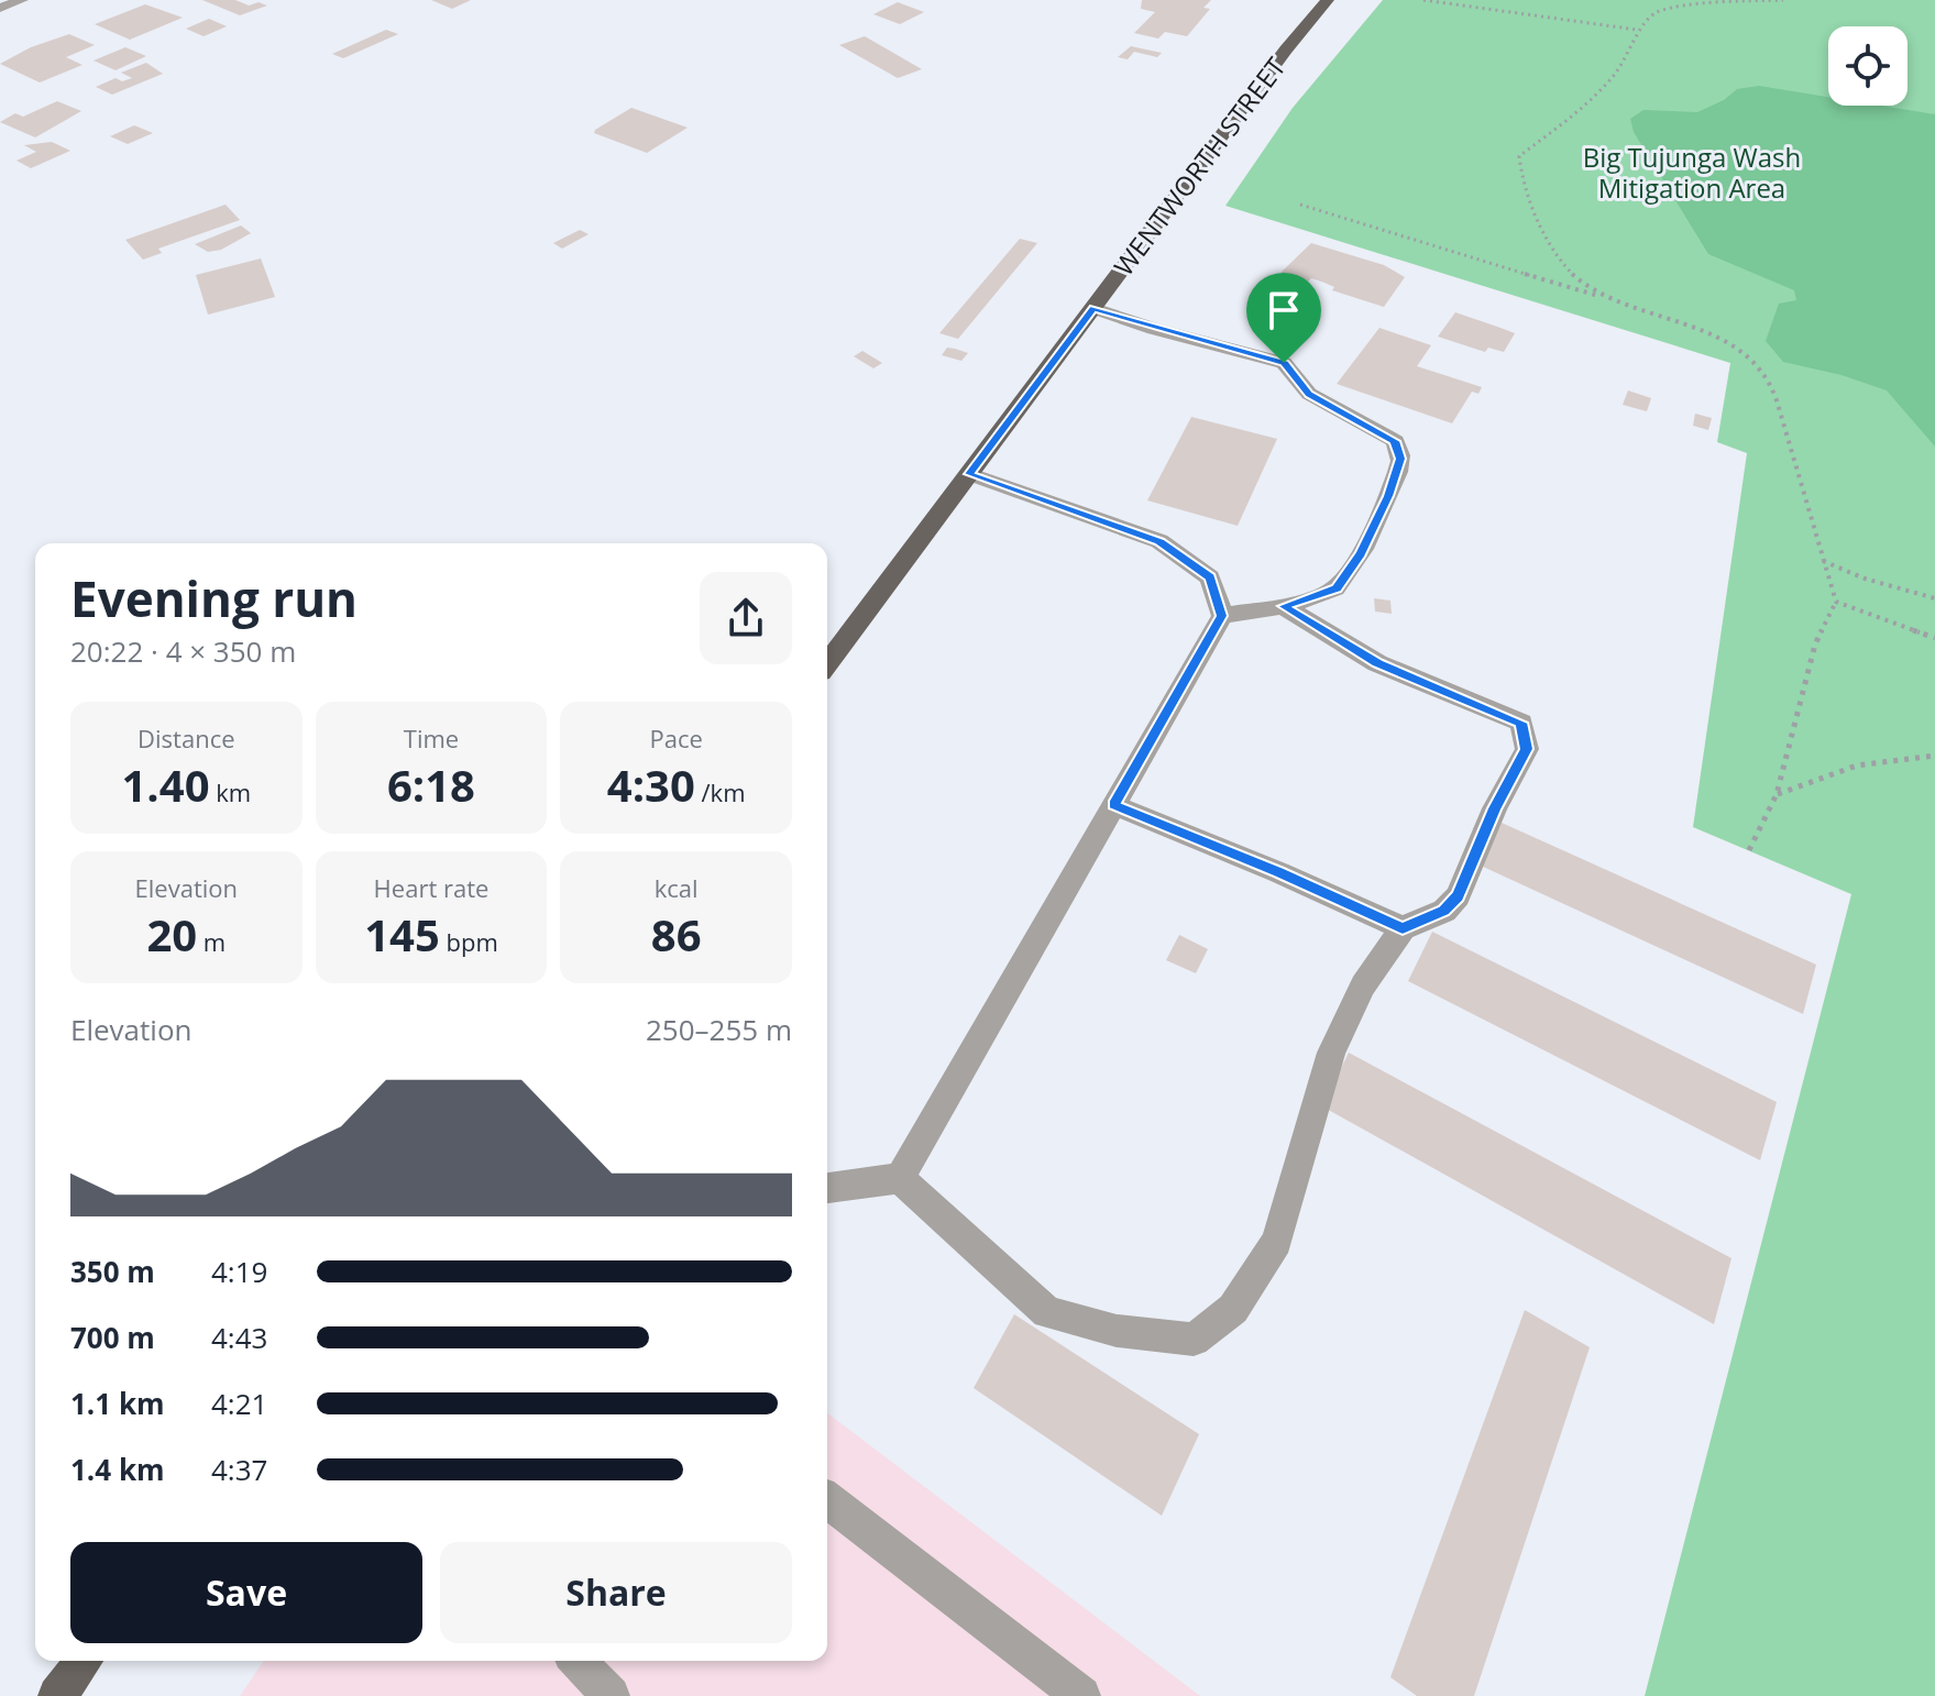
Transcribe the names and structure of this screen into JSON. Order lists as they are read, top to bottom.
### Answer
{
  "streets": {
    "main road": ["WENTWORTH STREET"]
  },
  "parks": ["Big Tujunga Wash Mitigation Area"],
  "page": {
    "heading": ["Evening run", "20:22 · 4 × 350 m"],
    "stats": [
      ["Distance", "1.40 km"],
      ["Time", "6:18"],
      ["Pace", "4:30 /km"],
      ["Elevation", "20 m"],
      ["Heart rate", "145 bpm"],
      ["kcal", "86"]
    ],
    "chart": ["Elevation", "250–255 m"],
    "list": [
      {
        "name": "350 m",
        "note": "4:19"
      },
      {
        "name": "700 m",
        "note": "4:43"
      },
      {
        "name": "1.1 km",
        "note": "4:21"
      },
      {
        "name": "1.4 km",
        "note": "4:37"
      }
    ],
    "buttons": ["Save", "Share"]
  }
}
